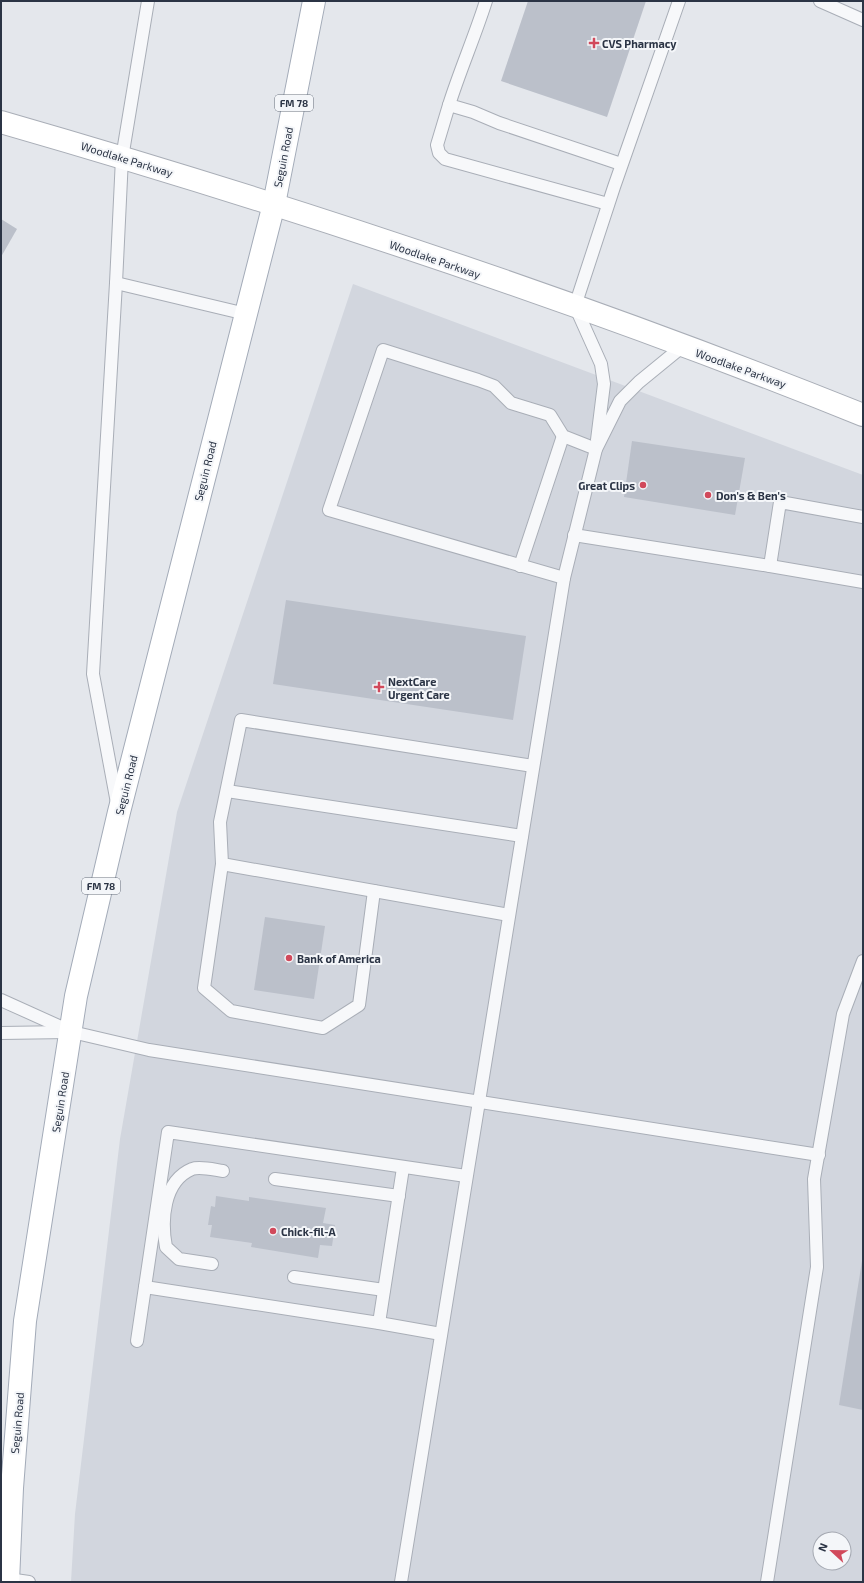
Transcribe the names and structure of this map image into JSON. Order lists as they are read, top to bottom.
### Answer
{
  "streets": {
    "main road": ["FM 78", "Seguin Road", "Woodlake Parkway"]
  },
  "crossings": [
    ["Seguin Road", "Woodlake Parkway"]
  ],
  "places": {
    "health": ["CVS Pharmacy", "NextCare Urgent Care"],
    "other": [
      "Great Clips",
      "Don's & Ben's",
      "Bank of America",
      "Chick-fil-A"
    ]
  },
  "north": "left"
}
